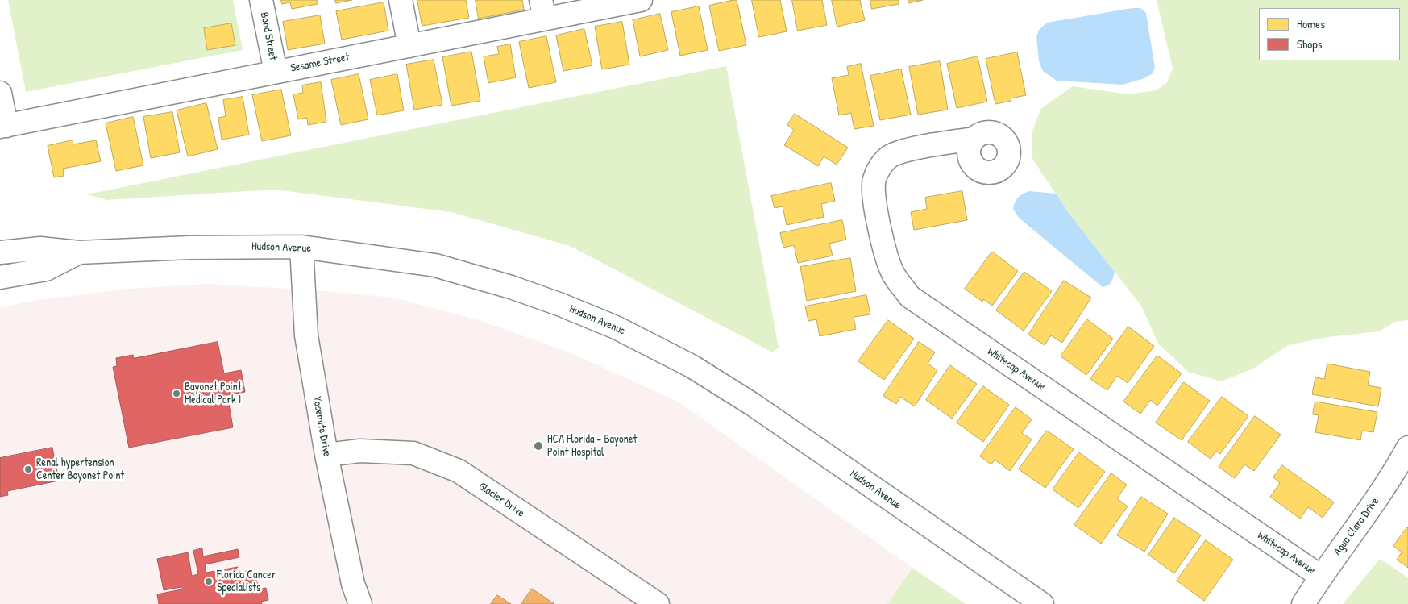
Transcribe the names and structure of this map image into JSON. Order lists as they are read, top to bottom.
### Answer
{
  "streets": {
    "street": [
      "Bond Street",
      "Sesame Street",
      "Hudson Avenue",
      "Whitecap Avenue",
      "Yosemite Drive",
      "Glacier Drive",
      "Agua Clara Drive"
    ]
  },
  "crossings": [
    ["Bond Street", "Sesame Street"],
    ["Hudson Avenue", "Yosemite Drive"],
    ["Whitecap Avenue", "Agua Clara Drive"],
    ["Yosemite Drive", "Glacier Drive"]
  ],
  "places": [
    "Bayonet Point Medical Park I",
    "HCA Florida - Bayonet Point Hospital",
    "Renal hypertension Center Bayonet Point",
    "Florida Cancer Specialists"
  ],
  "legend": ["Homes", "Shops"]
}
